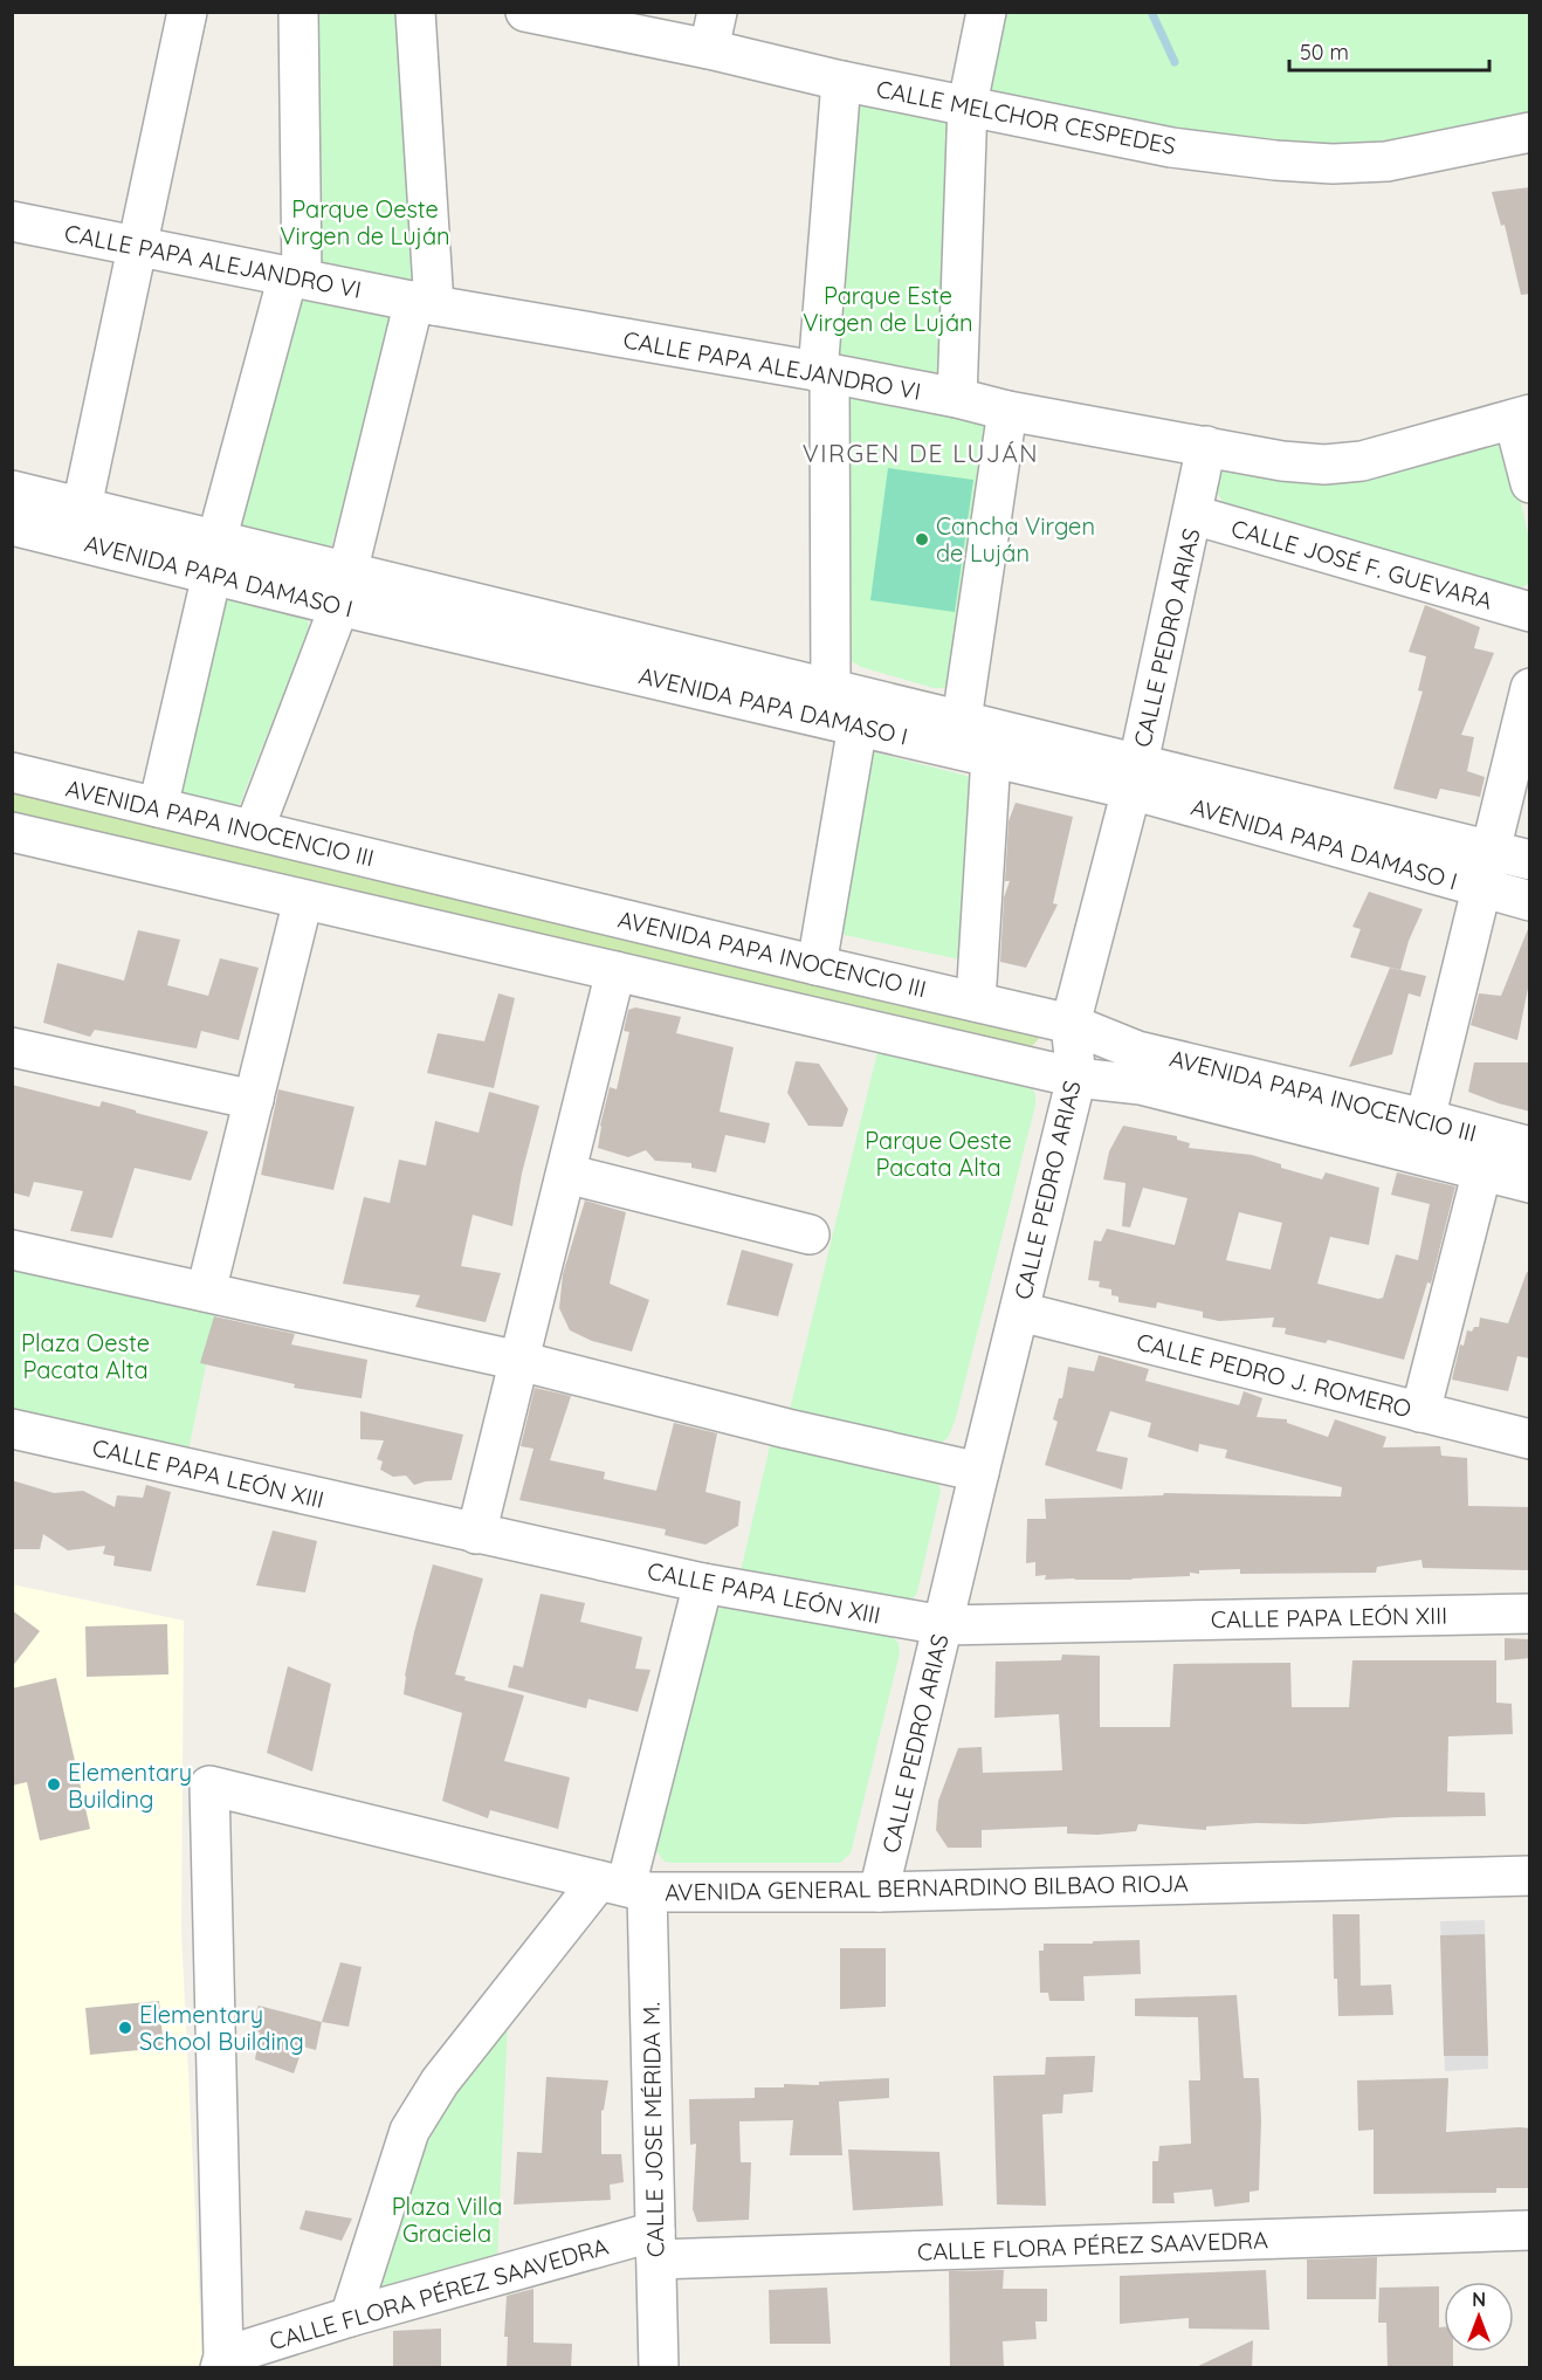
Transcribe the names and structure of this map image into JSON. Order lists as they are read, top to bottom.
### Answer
{
  "streets": {
    "street": [
      "CALLE MELCHOR CESPEDES",
      "CALLE PAPA ALEJANDRO VI",
      "CALLE JOSÉ F. GUEVARA",
      "AVENIDA PAPA DAMASO I",
      "CALLE PEDRO ARIAS",
      "AVENIDA PAPA INOCENCIO III",
      "CALLE PEDRO J. ROMERO",
      "CALLE PAPA LEÓN XIII",
      "AVENIDA GENERAL BERNARDINO BILBAO RIOJA",
      "CALLE JOSE MÉRIDA M.",
      "CALLE FLORA PÉREZ SAAVEDRA"
    ]
  },
  "crossings": [
    ["CALLE PAPA ALEJANDRO VI", "CALLE PEDRO ARIAS"],
    ["CALLE JOSÉ F. GUEVARA", "CALLE PEDRO ARIAS"],
    ["AVENIDA PAPA DAMASO I", "CALLE PEDRO ARIAS"],
    ["CALLE PEDRO ARIAS", "AVENIDA PAPA INOCENCIO III"],
    ["CALLE PEDRO ARIAS", "CALLE PEDRO J. ROMERO"],
    ["CALLE PEDRO ARIAS", "CALLE PAPA LEÓN XIII"],
    ["CALLE PEDRO ARIAS", "AVENIDA GENERAL BERNARDINO BILBAO RIOJA"],
    ["AVENIDA GENERAL BERNARDINO BILBAO RIOJA", "CALLE JOSE MÉRIDA M."],
    ["AVENIDA GENERAL BERNARDINO BILBAO RIOJA", "CALLE FLORA PÉREZ SAAVEDRA"],
    ["CALLE JOSE MÉRIDA M.", "CALLE FLORA PÉREZ SAAVEDRA"]
  ],
  "districts": ["VIRGEN DE LUJÁN"],
  "parks": [
    "Parque Oeste Virgen de Luján",
    "Parque Este Virgen de Luján",
    "Parque Oeste Pacata Alta",
    "Plaza Oeste Pacata Alta",
    "Plaza Villa Graciela"
  ],
  "places": ["Cancha Virgen de Luján", "Elementary Building", "Elementary School Building"],
  "scale_bar": "50 m",
  "north": "top"
}
